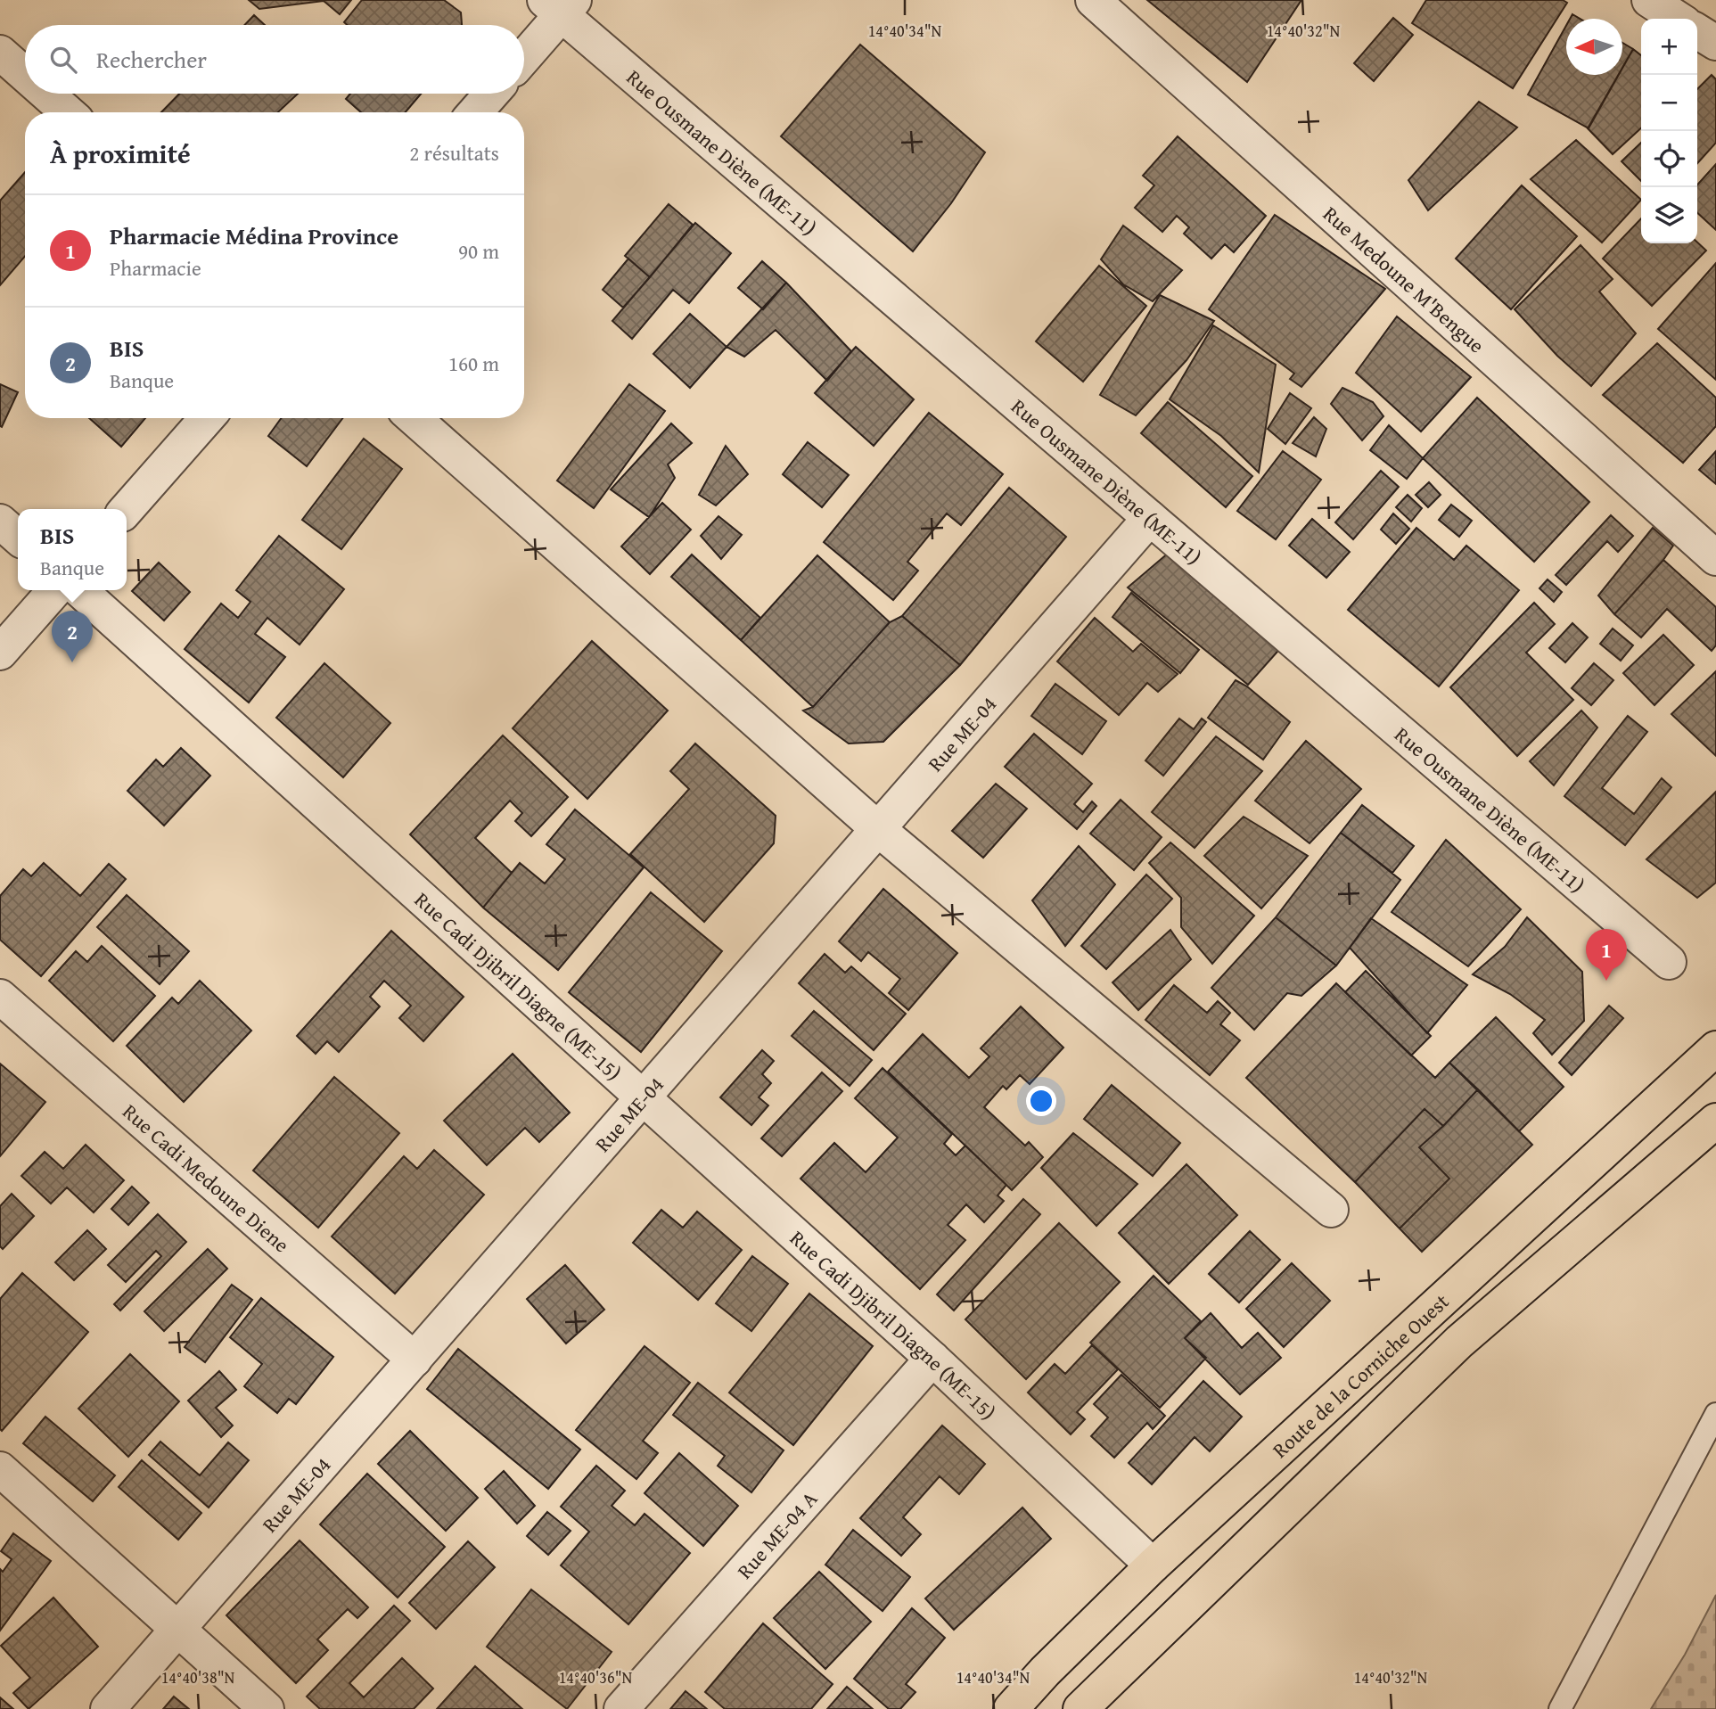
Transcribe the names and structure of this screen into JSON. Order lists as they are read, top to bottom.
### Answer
{
  "streets": {
    "highway": ["Route de la Corniche Ouest"],
    "street": [
      "Rue Ousmane Diène (ME-11)",
      "Rue Medoune M'Bengue",
      "Rue ME-04",
      "Rue Cadi Djibril Diagne (ME-15)",
      "Rue Cadi Medoune Diene",
      "Rue ME-04 A"
    ]
  },
  "crossings": [
    ["Rue Ousmane Diène (ME-11)", "Rue ME-04"],
    ["Rue ME-04", "Rue Cadi Djibril Diagne (ME-15)"],
    ["Rue ME-04", "Rue Cadi Medoune Diene"],
    ["Rue Cadi Djibril Diagne (ME-15)", "Route de la Corniche Ouest"],
    ["Rue Cadi Djibril Diagne (ME-15)", "Rue ME-04 A"]
  ],
  "north": "left",
  "page": {
    "map_buttons": ["+", "−"],
    "search": "Rechercher",
    "heading": ["À proximité", "2 résultats"],
    "list": [
      {
        "mark": "1",
        "name": "Pharmacie Médina Province",
        "note": "Pharmacie",
        "value": "90 m"
      },
      {
        "mark": "2",
        "name": "BIS",
        "note": "Banque",
        "value": "160 m"
      }
    ],
    "popup": ["BIS", "Banque"],
    "pins": ["2", "1"]
  },
  "coordinates": [
    "14°40'34\"N",
    "14°40'32\"N",
    "14°40'38\"N",
    "14°40'36\"N"
  ]
}
